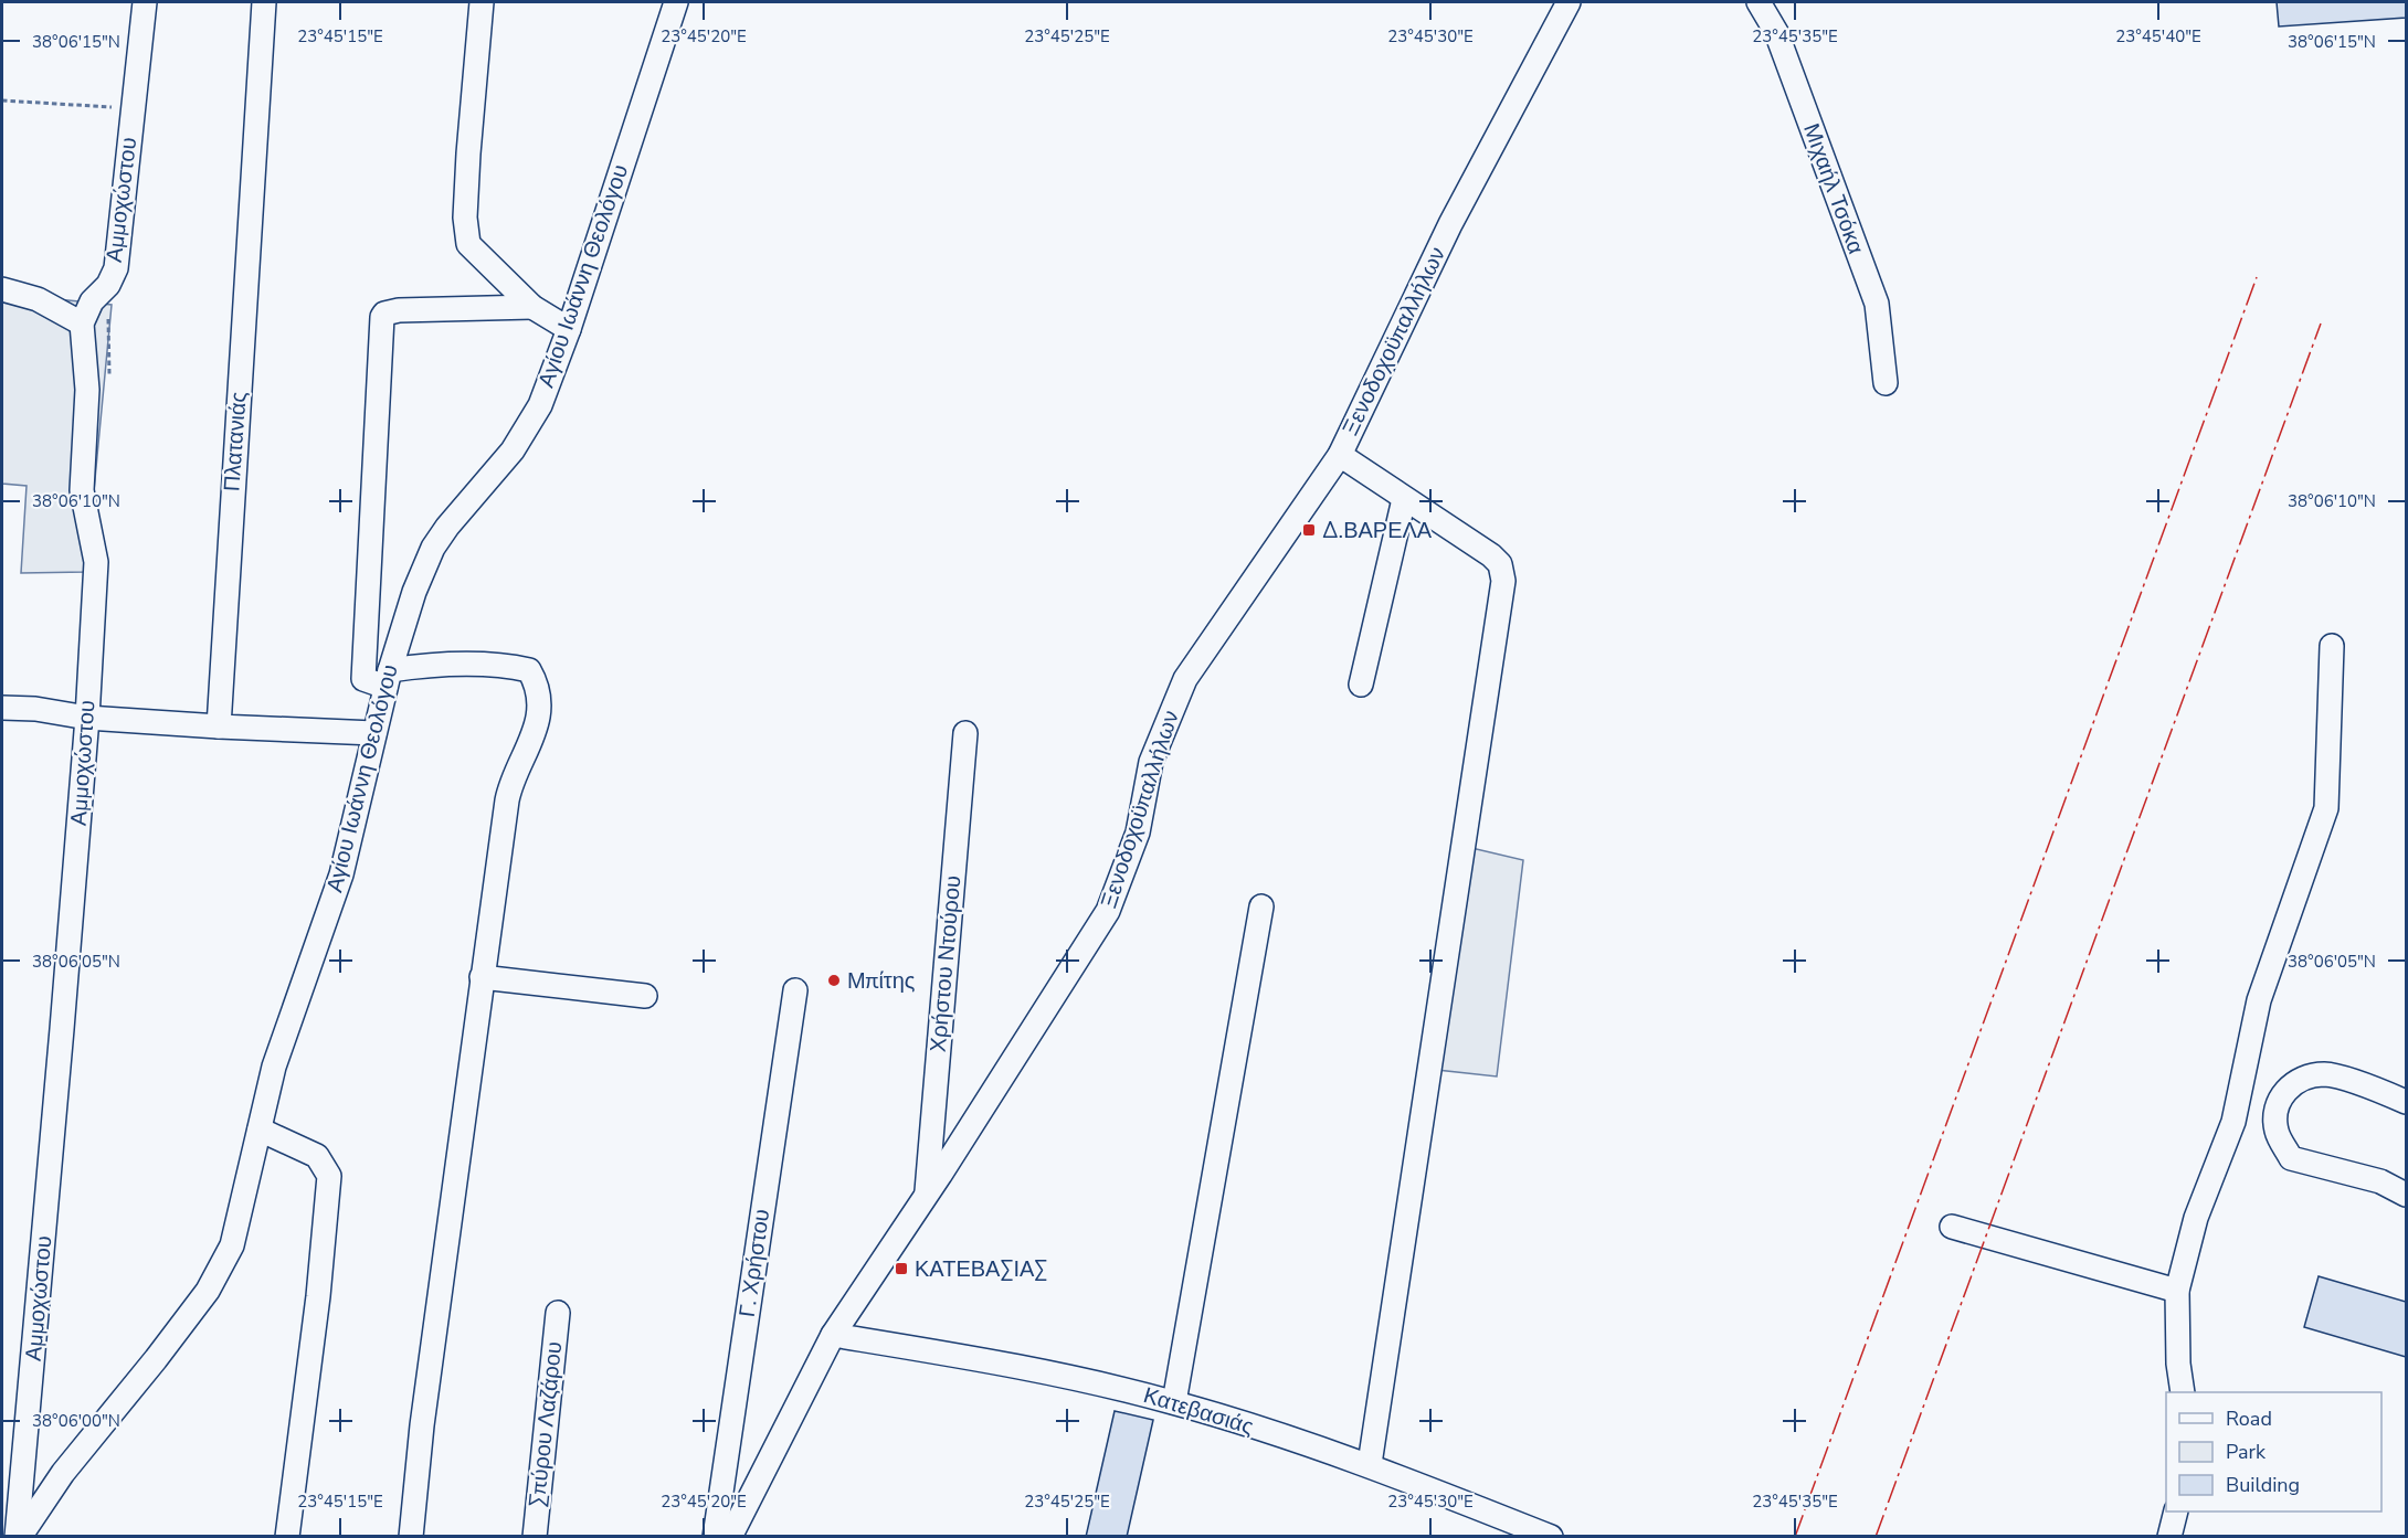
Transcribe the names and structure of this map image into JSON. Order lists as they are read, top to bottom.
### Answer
{
  "streets": {
    "street": [
      "Μιχαήλ Τσόκα",
      "Αμμοχώστου",
      "Αγίου Ιωάννη Θεολόγου",
      "Ξενοδοχοϋπαλλήλων",
      "Πλατανιάς",
      "Χρήστου Ντούρου",
      "Γ. Χρήστου",
      "Κατεβασιάς",
      "Σπύρου Λαζάρου"
    ]
  },
  "crossings": [
    ["Αμμοχώστου", "Αγίου Ιωάννη Θεολόγου"],
    ["Ξενοδοχοϋπαλλήλων", "Χρήστου Ντούρου"],
    ["Ξενοδοχοϋπαλλήλων", "Κατεβασιάς"]
  ],
  "places": {
    "transit": ["Δ.ΒΑΡΕΛΑ", "ΚΑΤΕΒΑΣΙΑΣ"],
    "other": ["Μπίτης"]
  },
  "legend": ["Road", "Park", "Building"],
  "coordinates": [
    "23°45'15\"E",
    "23°45'20\"E",
    "23°45'25\"E",
    "23°45'30\"E",
    "23°45'35\"E",
    "23°45'40\"E",
    "38°06'15\"N",
    "38°06'10\"N",
    "38°06'05\"N",
    "38°06'00\"N"
  ]
}
